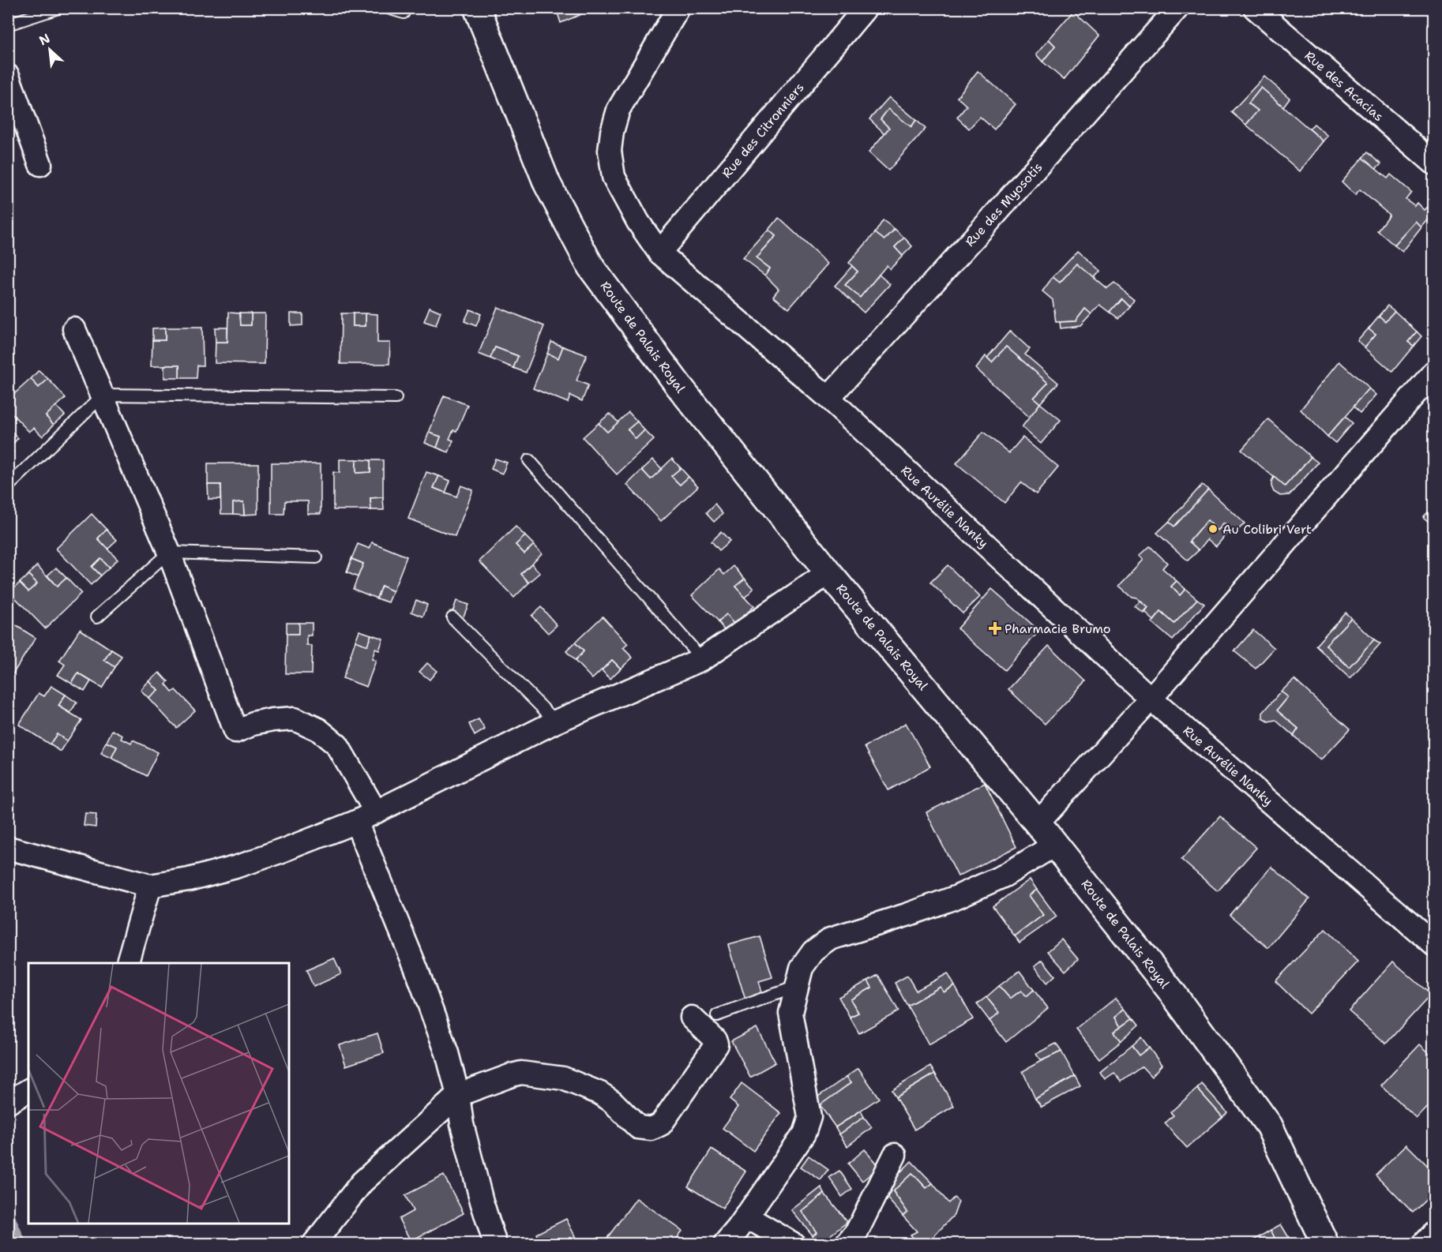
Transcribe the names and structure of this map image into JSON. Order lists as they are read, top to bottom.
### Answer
{
  "streets": {
    "main road": ["Route de Palais Royal"],
    "street": [
      "Rue des Acacias",
      "Rue des Citronniers",
      "Rue des Myosotis",
      "Rue Aurélie Nanky"
    ]
  },
  "crossings": [
    ["Rue des Citronniers", "Rue Aurélie Nanky"],
    ["Rue des Myosotis", "Rue Aurélie Nanky"]
  ],
  "places": {
    "other": ["Au Colibri Vert"],
    "health": ["Pharmacie Brumo"]
  },
  "north": "top left"
}
